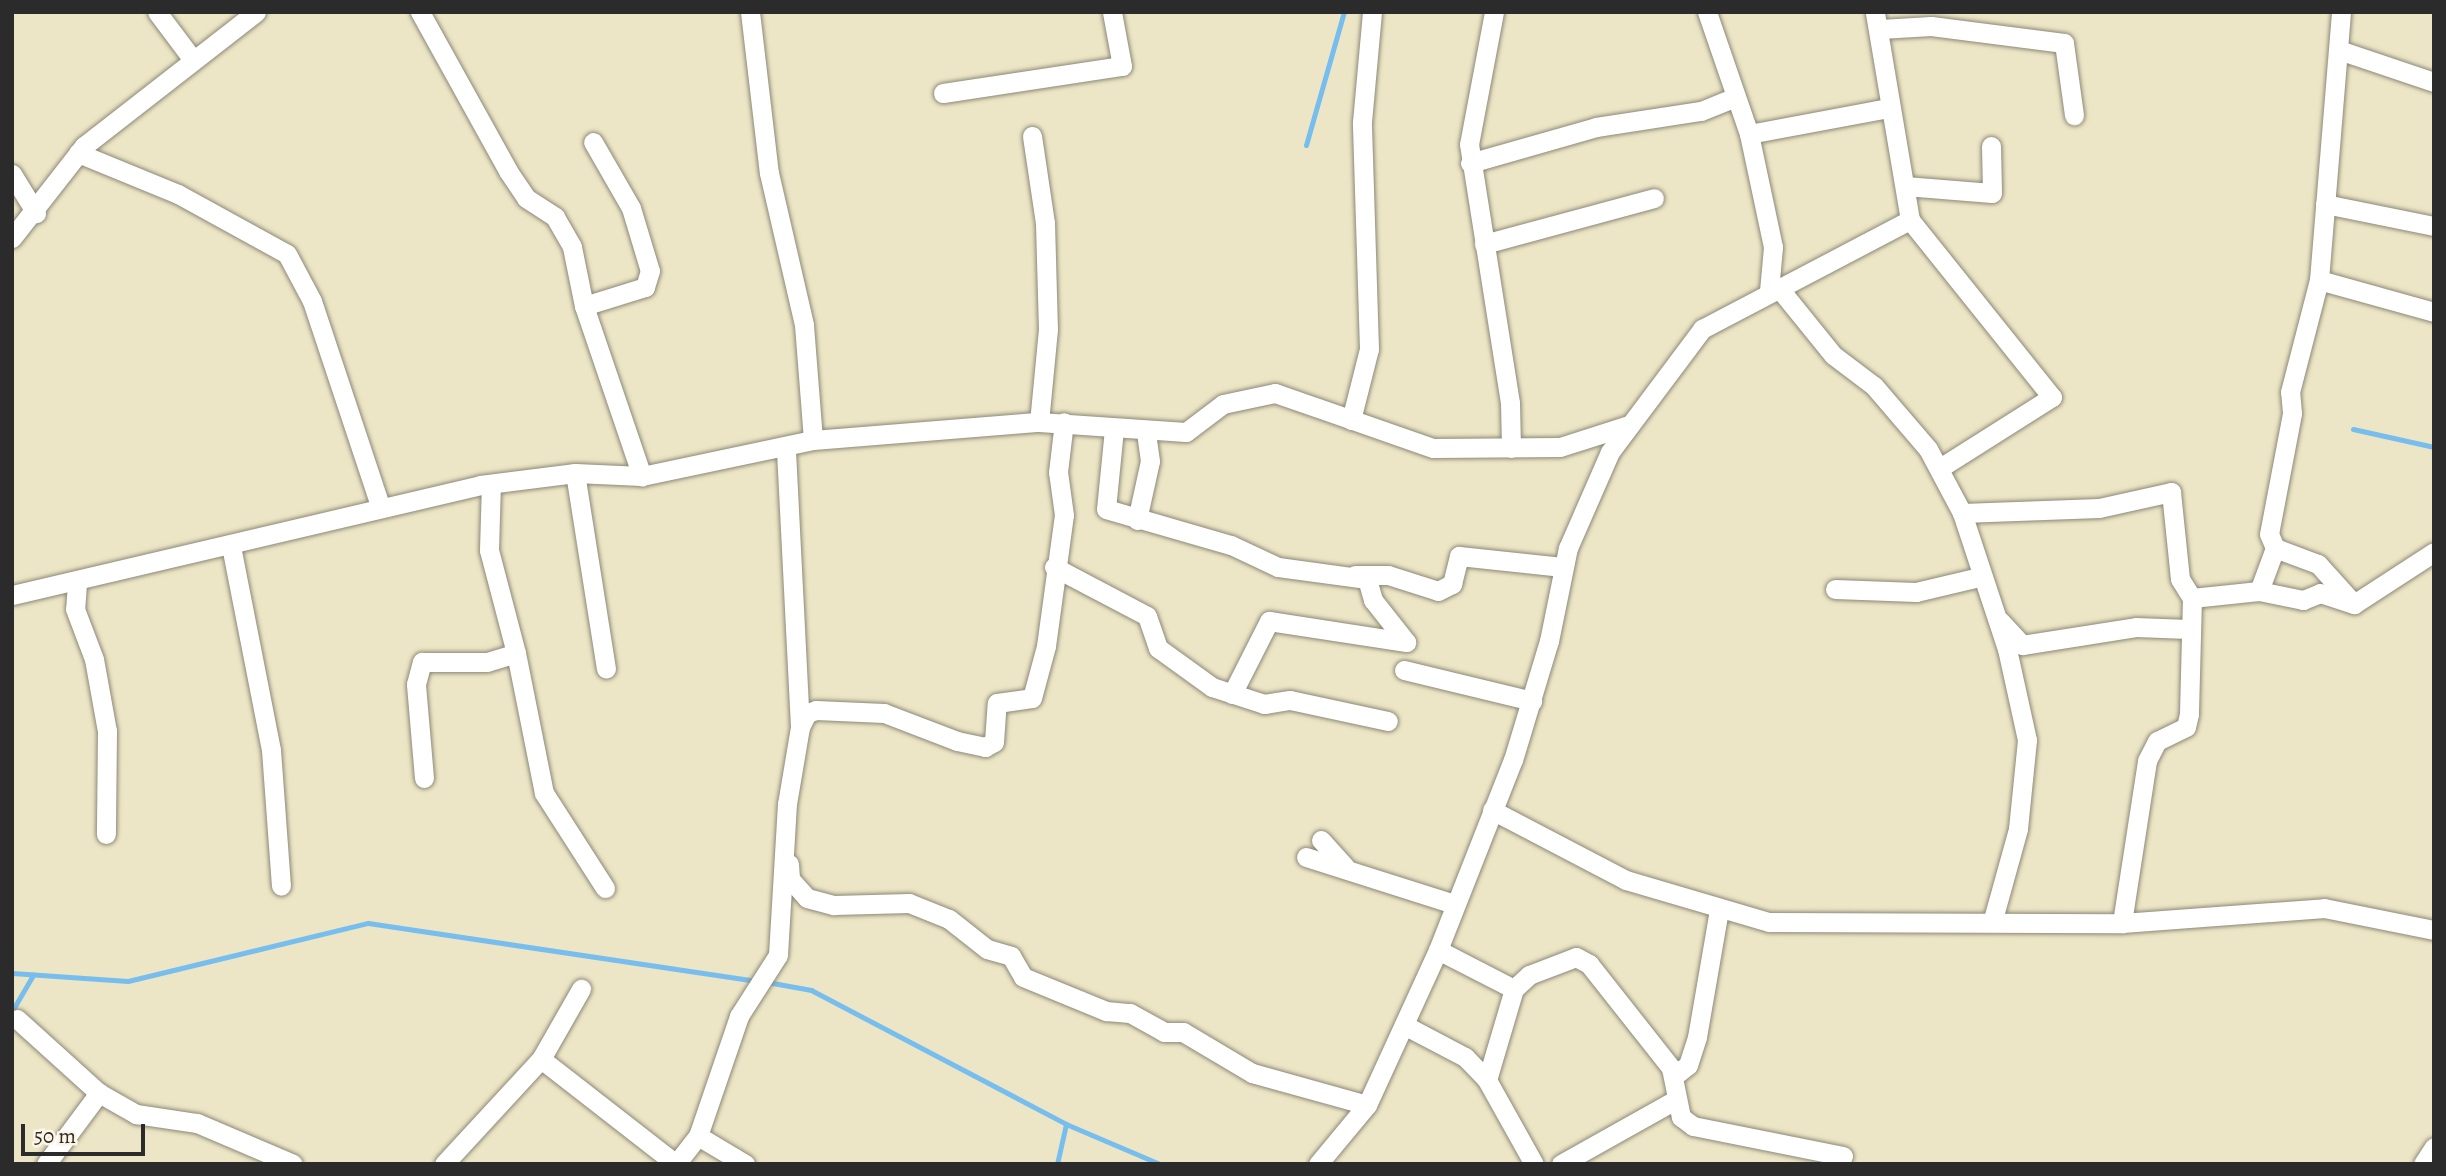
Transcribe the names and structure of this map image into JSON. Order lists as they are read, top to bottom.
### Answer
{
  "scale_bar": "50 m"
}
